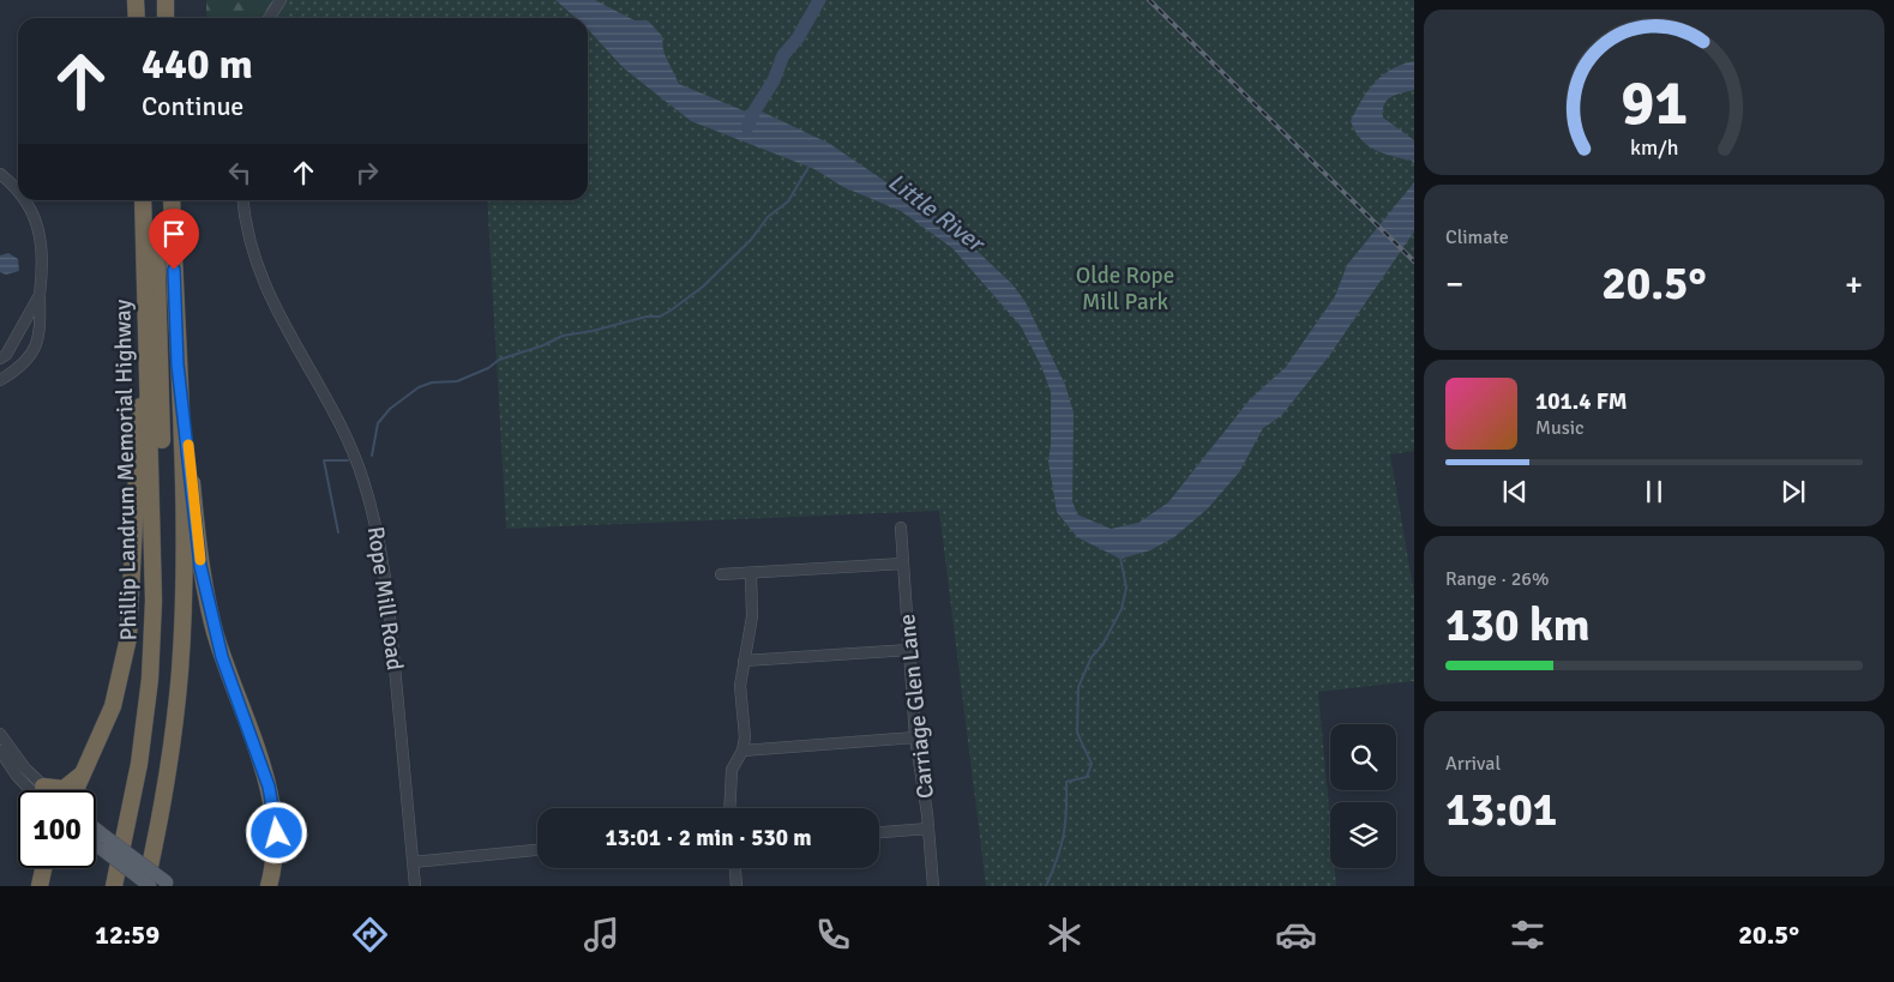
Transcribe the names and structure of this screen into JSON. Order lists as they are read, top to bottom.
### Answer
{
  "streets": {
    "highway": ["Phillip Landrum Memorial Highway"],
    "street": ["Rope Mill Road", "Carriage Glen Lane"]
  },
  "water": ["Little River"],
  "parks": ["Olde Rope Mill Park"],
  "page": {
    "turn": ["440 m", "Continue"],
    "tile": [
      "Climate",
      ["Range · 26%", "130 km"],
      ["Arrival", "13:01"]
    ],
    "heat": ["−", "20.5°", "+"],
    "song": ["101.4 FM", "Music"],
    "limit": "100",
    "trip": "13:01 · 2 min · 530 m",
    "tabs": ["12:59", "20.5°"],
    "gauge": ["91", "km/h"]
  }
}
